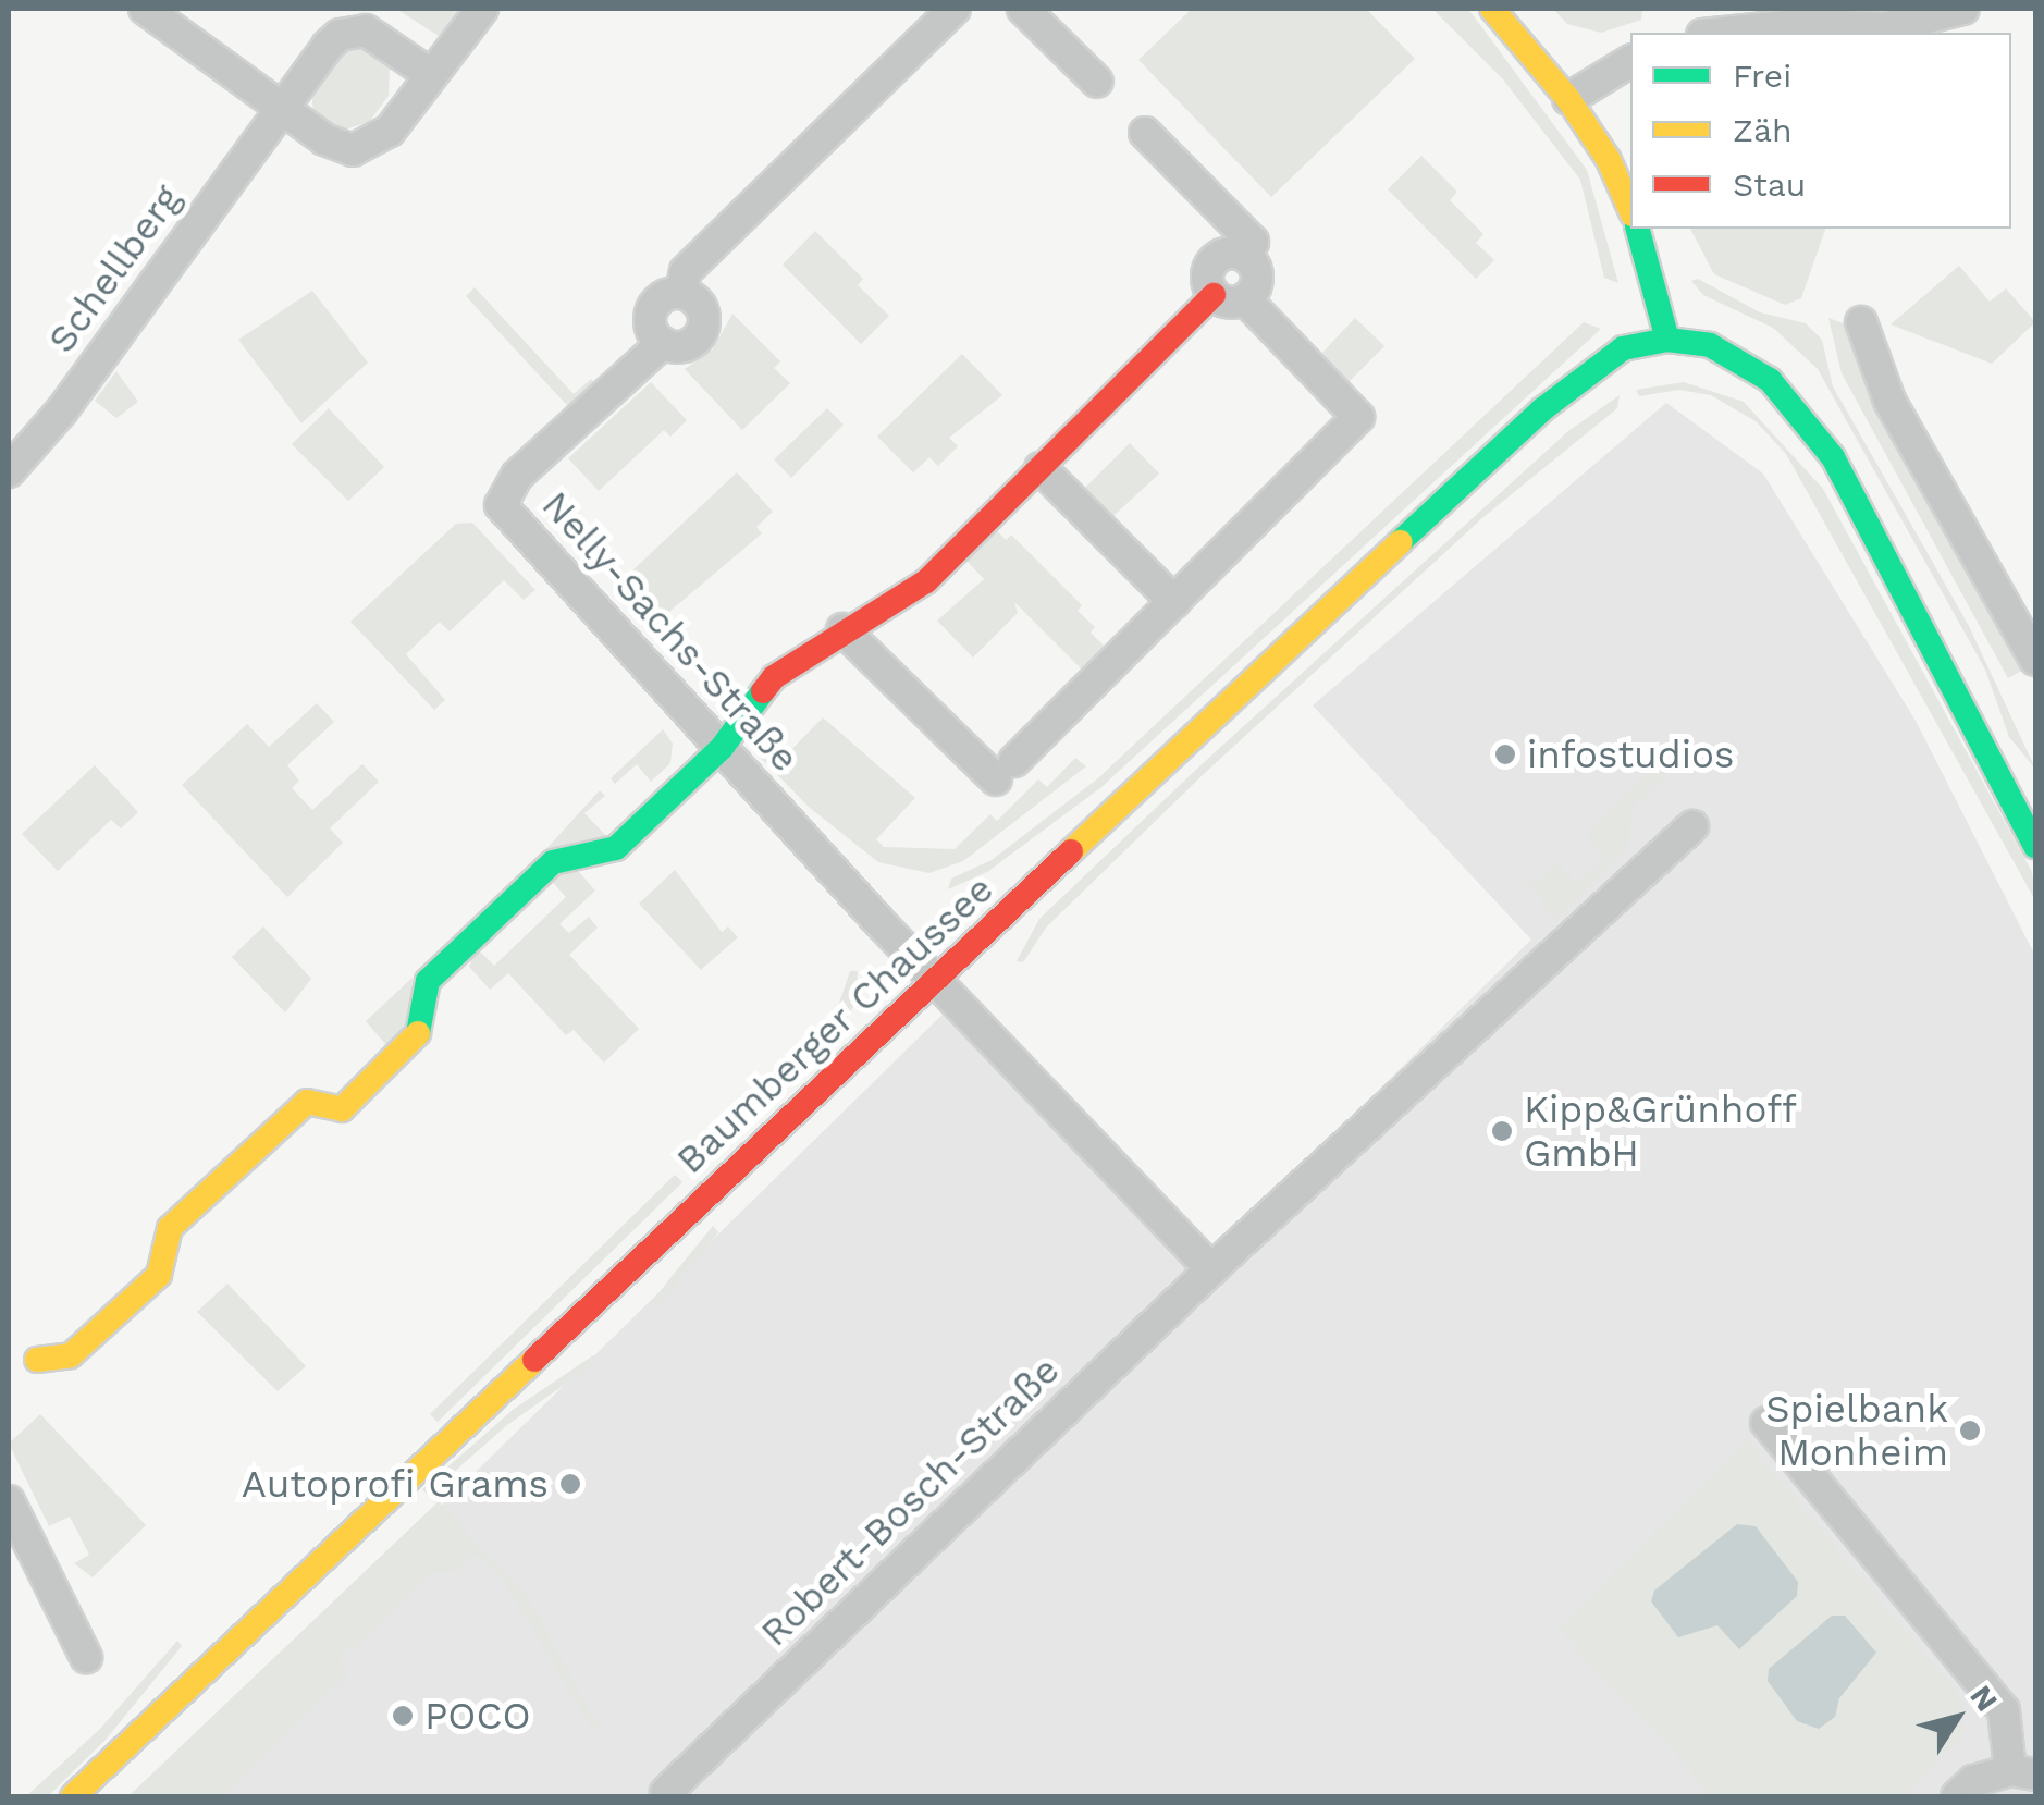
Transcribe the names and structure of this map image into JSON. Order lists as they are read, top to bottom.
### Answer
{
  "streets": {
    "street": [
      "Schellberg",
      "Nelly-Sachs-Straße",
      "Baumberger Chaussee",
      "Robert-Bosch-Straße"
    ]
  },
  "crossings": [
    ["Nelly-Sachs-Straße", "Baumberger Chaussee"]
  ],
  "places": [
    "infostudios",
    "Kipp&Grünhoff GmbH",
    "Spielbank Monheim",
    "Autoprofi Grams",
    "POCO"
  ],
  "legend": ["Frei", "Zäh", "Stau"],
  "north": "top right"
}
